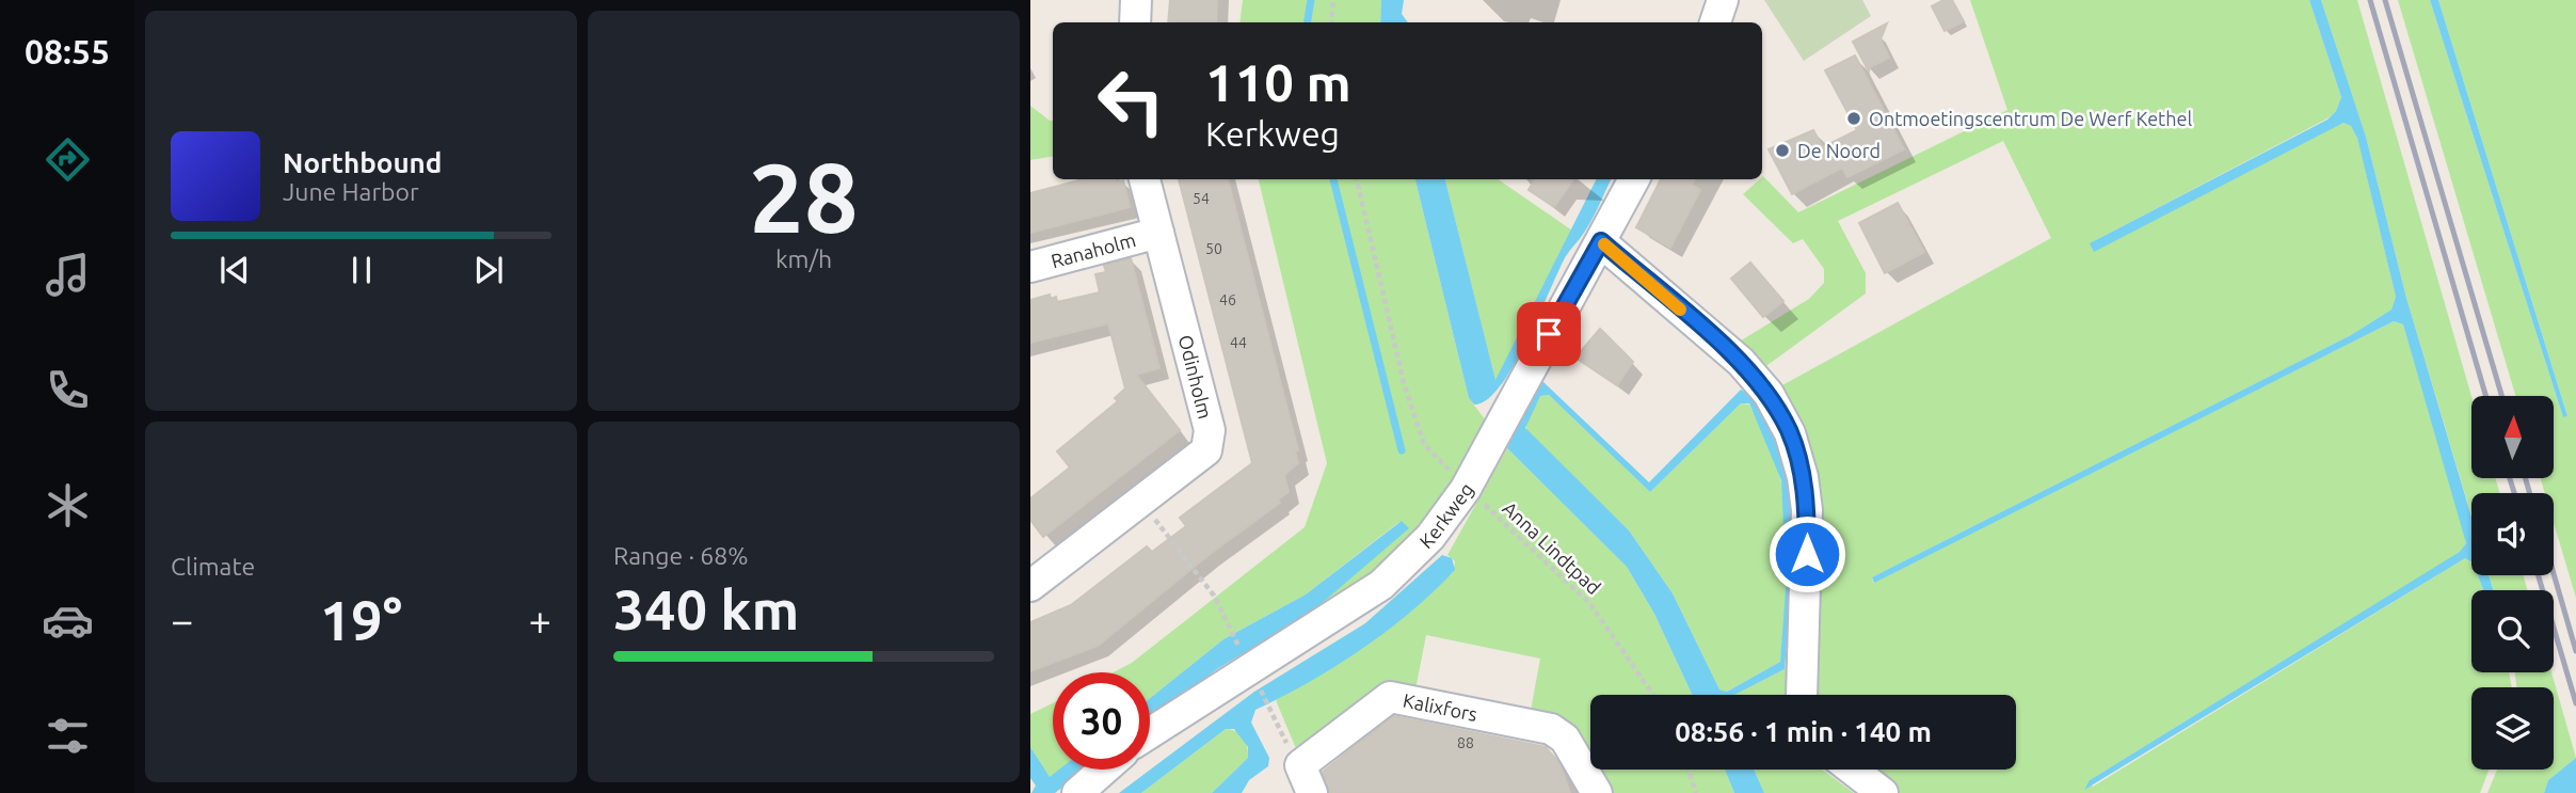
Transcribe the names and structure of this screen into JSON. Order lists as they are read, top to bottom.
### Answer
{
  "streets": {
    "street": [
      "Ranaholm",
      "Odinholm",
      "Kerkweg",
      "Kalixfors"
    ],
    "path": ["Anna Lindtpad"]
  },
  "crossings": [
    ["Ranaholm", "Odinholm"],
    ["Kerkweg", "Anna Lindtpad"]
  ],
  "places": ["Ontmoetingscentrum De Werf Kethel", "De Noord"],
  "house_numbers": [
    "54",
    "50",
    "46",
    "44",
    "88"
  ],
  "north": "top",
  "page": {
    "tabs": "08:55",
    "tile": [
      ["28", "km/h"],
      "Climate",
      ["Range · 68%", "340 km"]
    ],
    "turn": ["110 m", "Kerkweg"],
    "song": ["Northbound", "June Harbor"],
    "heat": ["−", "19°", "+"],
    "limit": "30",
    "trip": "08:56 · 1 min · 140 m"
  }
}
